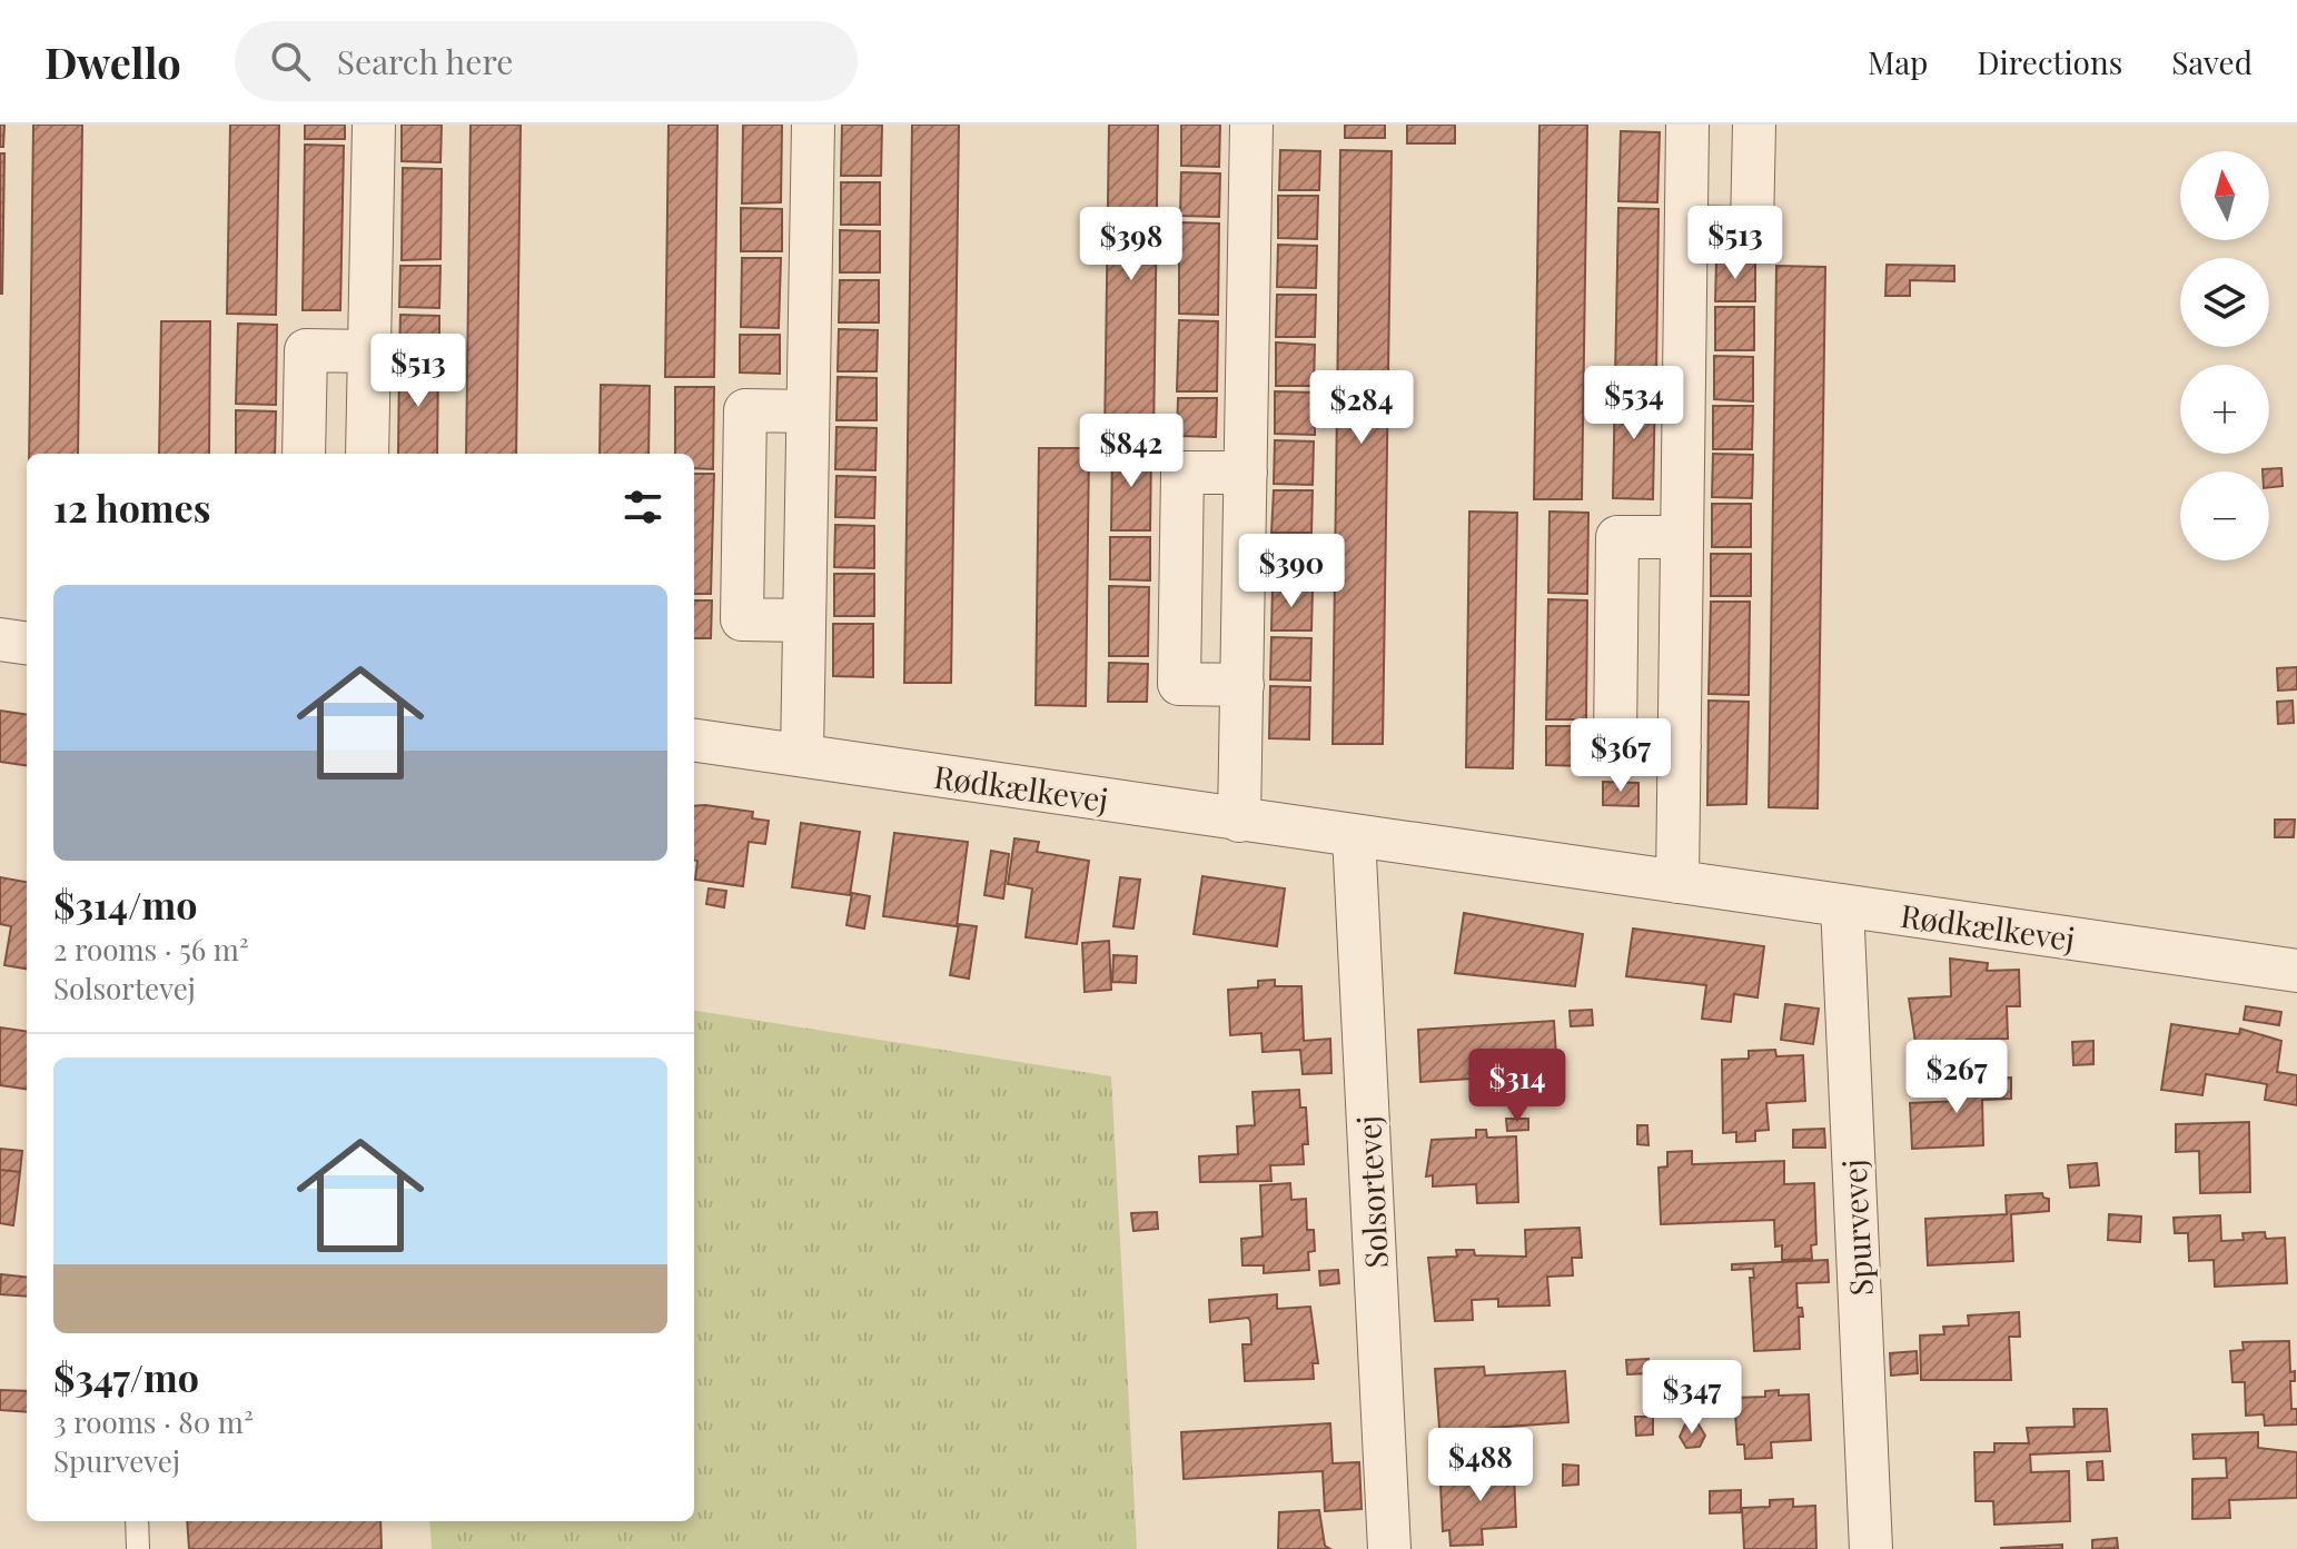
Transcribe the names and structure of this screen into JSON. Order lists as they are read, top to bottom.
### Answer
{
  "streets": {
    "street": ["Rødkælkevej", "Solsortevej", "Spurvevej"]
  },
  "crossings": [
    ["Rødkælkevej", "Solsortevej"],
    ["Rødkælkevej", "Spurvevej"]
  ],
  "north": "top",
  "page": {
    "header": "Dwello",
    "search": "Search here",
    "nav": ["Map", "Directions", "Saved"],
    "map_buttons": ["+", "−"],
    "price": [
      "$513",
      "$398",
      "$513",
      "$534",
      "$284",
      "$842",
      "$390",
      "$367",
      "$267",
      "$314",
      "$347",
      "$488"
    ],
    "heading": "12 homes",
    "list": [
      {
        "name": "$314/mo",
        "note": "2 rooms · 56 m² · Solsortevej"
      },
      {
        "name": "$347/mo",
        "note": "3 rooms · 80 m² · Spurvevej"
      }
    ]
  }
}
